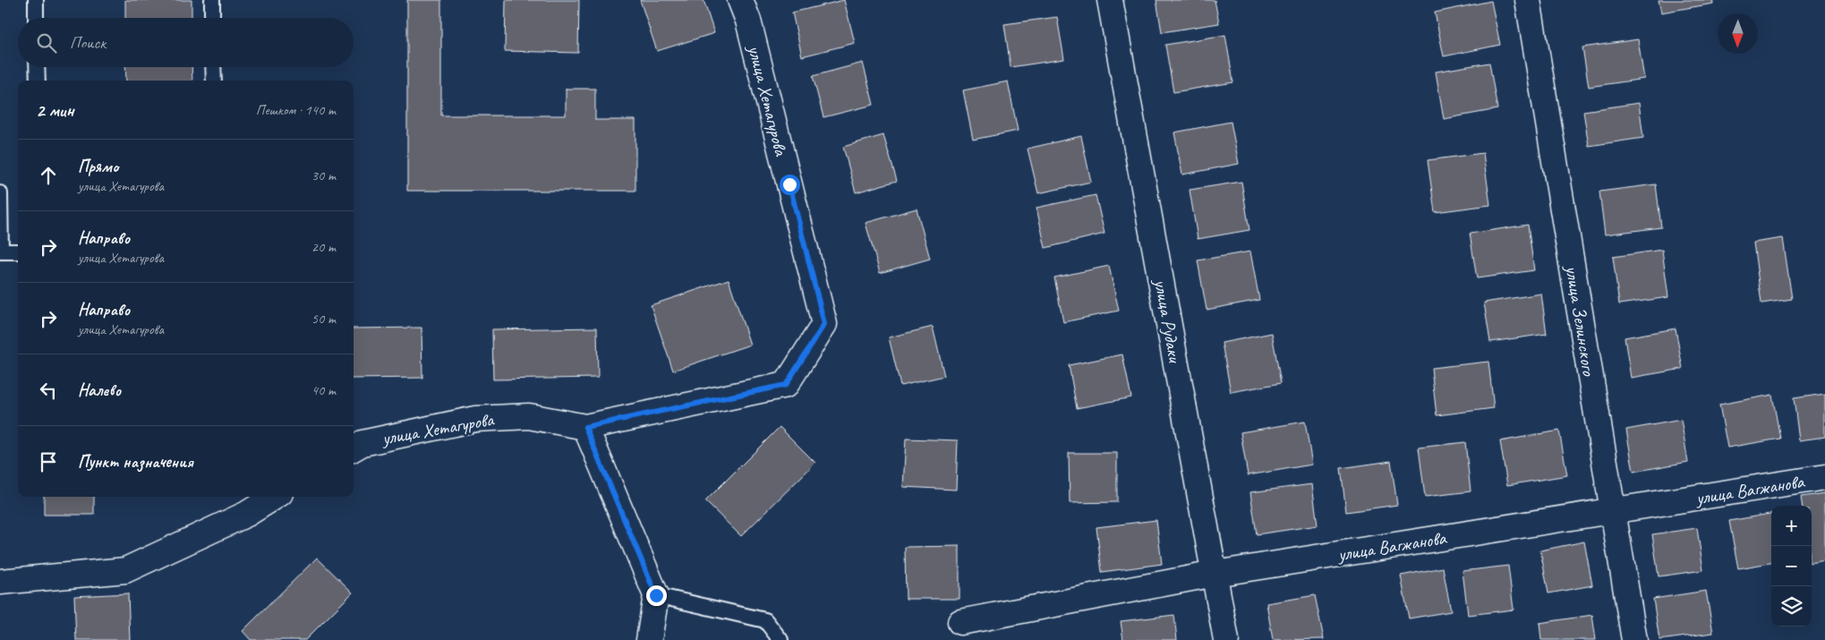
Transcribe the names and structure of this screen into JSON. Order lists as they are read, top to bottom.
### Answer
{
  "streets": {
    "street": [
      "улица Хетагурова",
      "улица Рудаки",
      "улица Зелинского",
      "улица Вагжанова"
    ]
  },
  "crossings": [
    ["улица Рудаки", "улица Вагжанова"],
    ["улица Зелинского", "улица Вагжанова"]
  ],
  "north": "bottom",
  "page": {
    "search": "Поиск",
    "heading": ["2 мин", "Пешком · 140 m"],
    "list": [
      ["Прямо", "улица Хетагурова", "30 m"],
      ["Направо", "улица Хетагурова", "20 m"],
      ["Направо", "улица Хетагурова", "50 m"],
      ["Налево", "40 m"],
      "Пункт назначения"
    ],
    "map_buttons": ["+", "−"]
  }
}
